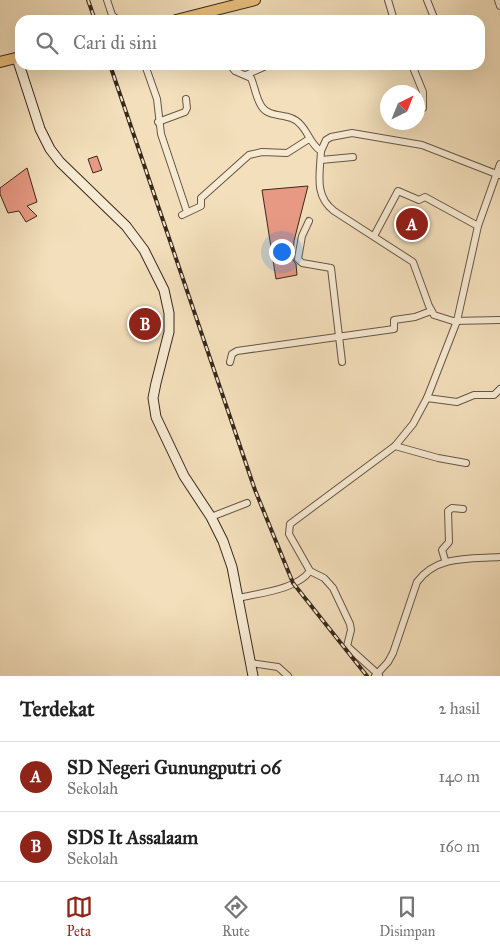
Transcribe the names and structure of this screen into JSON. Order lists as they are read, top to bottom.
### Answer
{
  "north": "top right",
  "page": {
    "search": "Cari di sini",
    "pins": ["A", "B"],
    "heading": ["Terdekat", "2 hasil"],
    "list": [
      {
        "mark": "A",
        "name": "SD Negeri Gunungputri 06",
        "note": "Sekolah",
        "value": "140 m"
      },
      {
        "mark": "B",
        "name": "SDS It Assalaam",
        "note": "Sekolah",
        "value": "160 m"
      }
    ],
    "nav": ["Peta", "Rute", "Disimpan"]
  }
}
